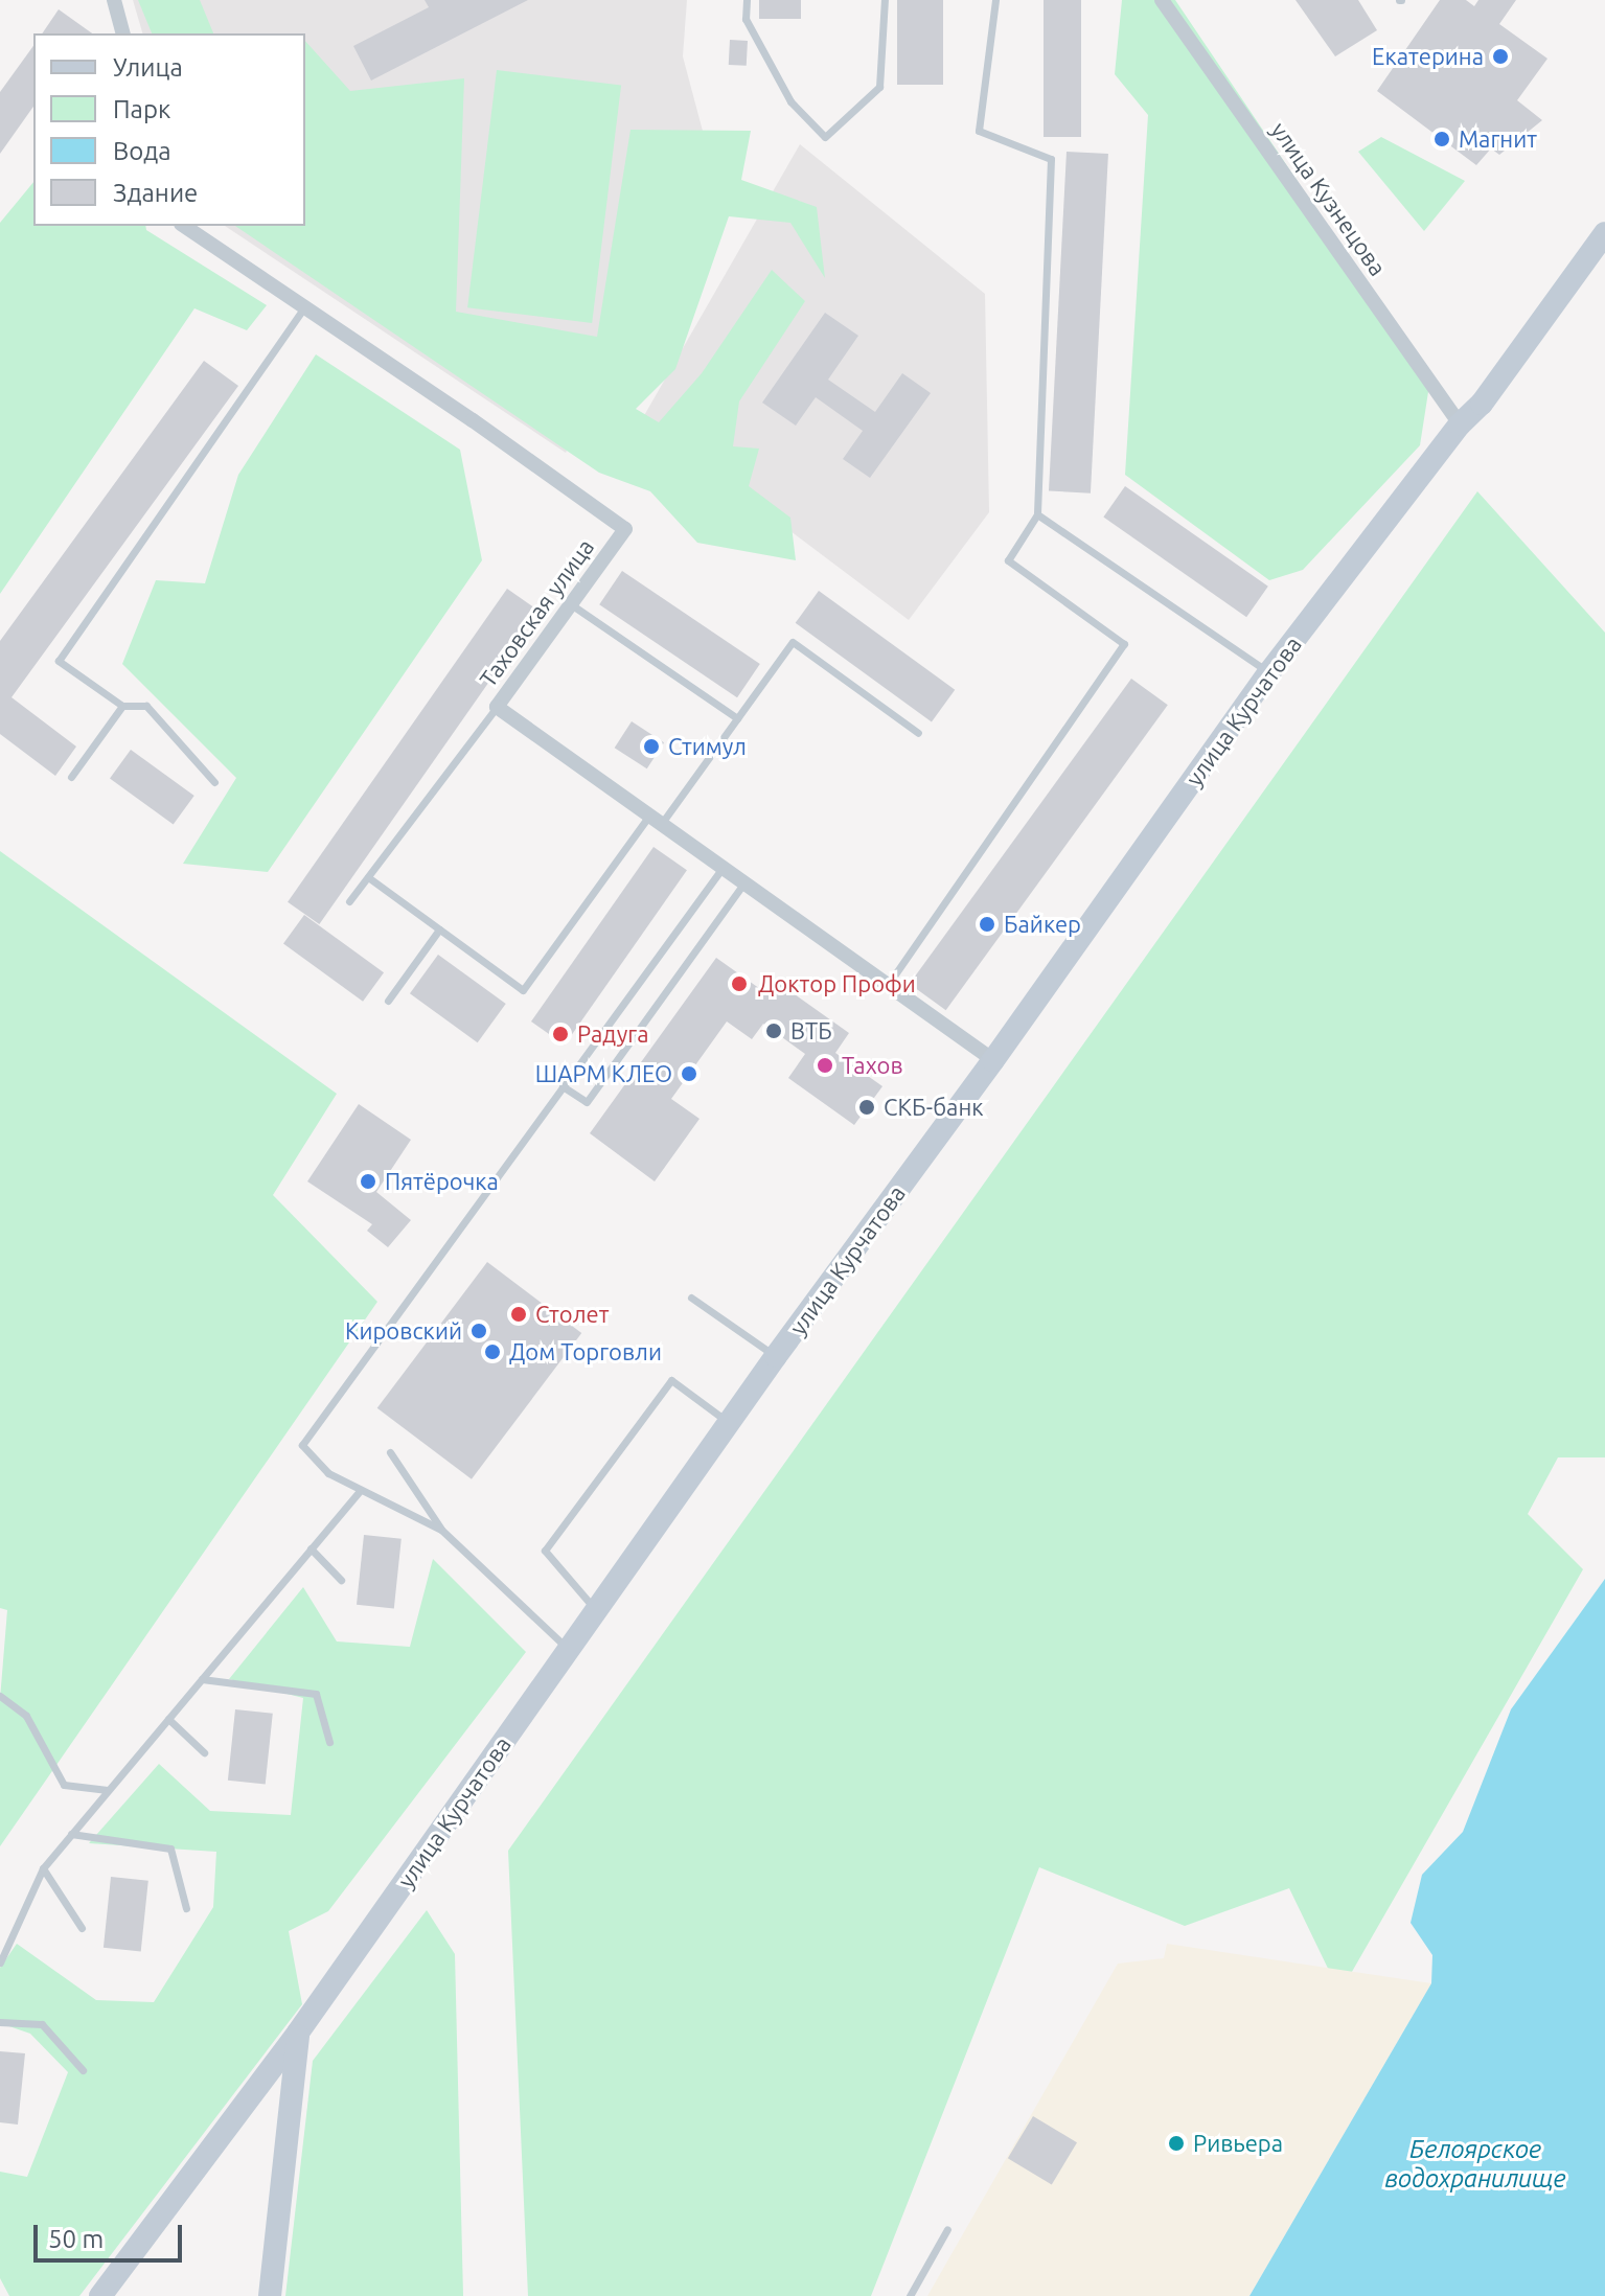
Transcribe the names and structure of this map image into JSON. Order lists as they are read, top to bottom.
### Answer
{
  "streets": {
    "main road": ["улица Курчатова"],
    "street": ["улица Кузнецова", "Таховская улица"]
  },
  "crossings": [
    ["улица Кузнецова", "улица Курчатова"],
    ["Таховская улица", "улица Курчатова"]
  ],
  "water": ["Белоярское водохранилище"],
  "places": [
    "Екатерина",
    "Магнит",
    "Стимул",
    "Байкер",
    "Доктор Профи",
    "ВТБ",
    "Радуга",
    "Тахов",
    "ШАРМ КЛЕО",
    "СКБ-банк",
    "Пятёрочка",
    "Столет",
    "Кировский",
    "Дом Торговли",
    "Ривьера"
  ],
  "legend": [
    "Улица",
    "Парк",
    "Вода",
    "Здание"
  ],
  "scale_bar": "50 m"
}
